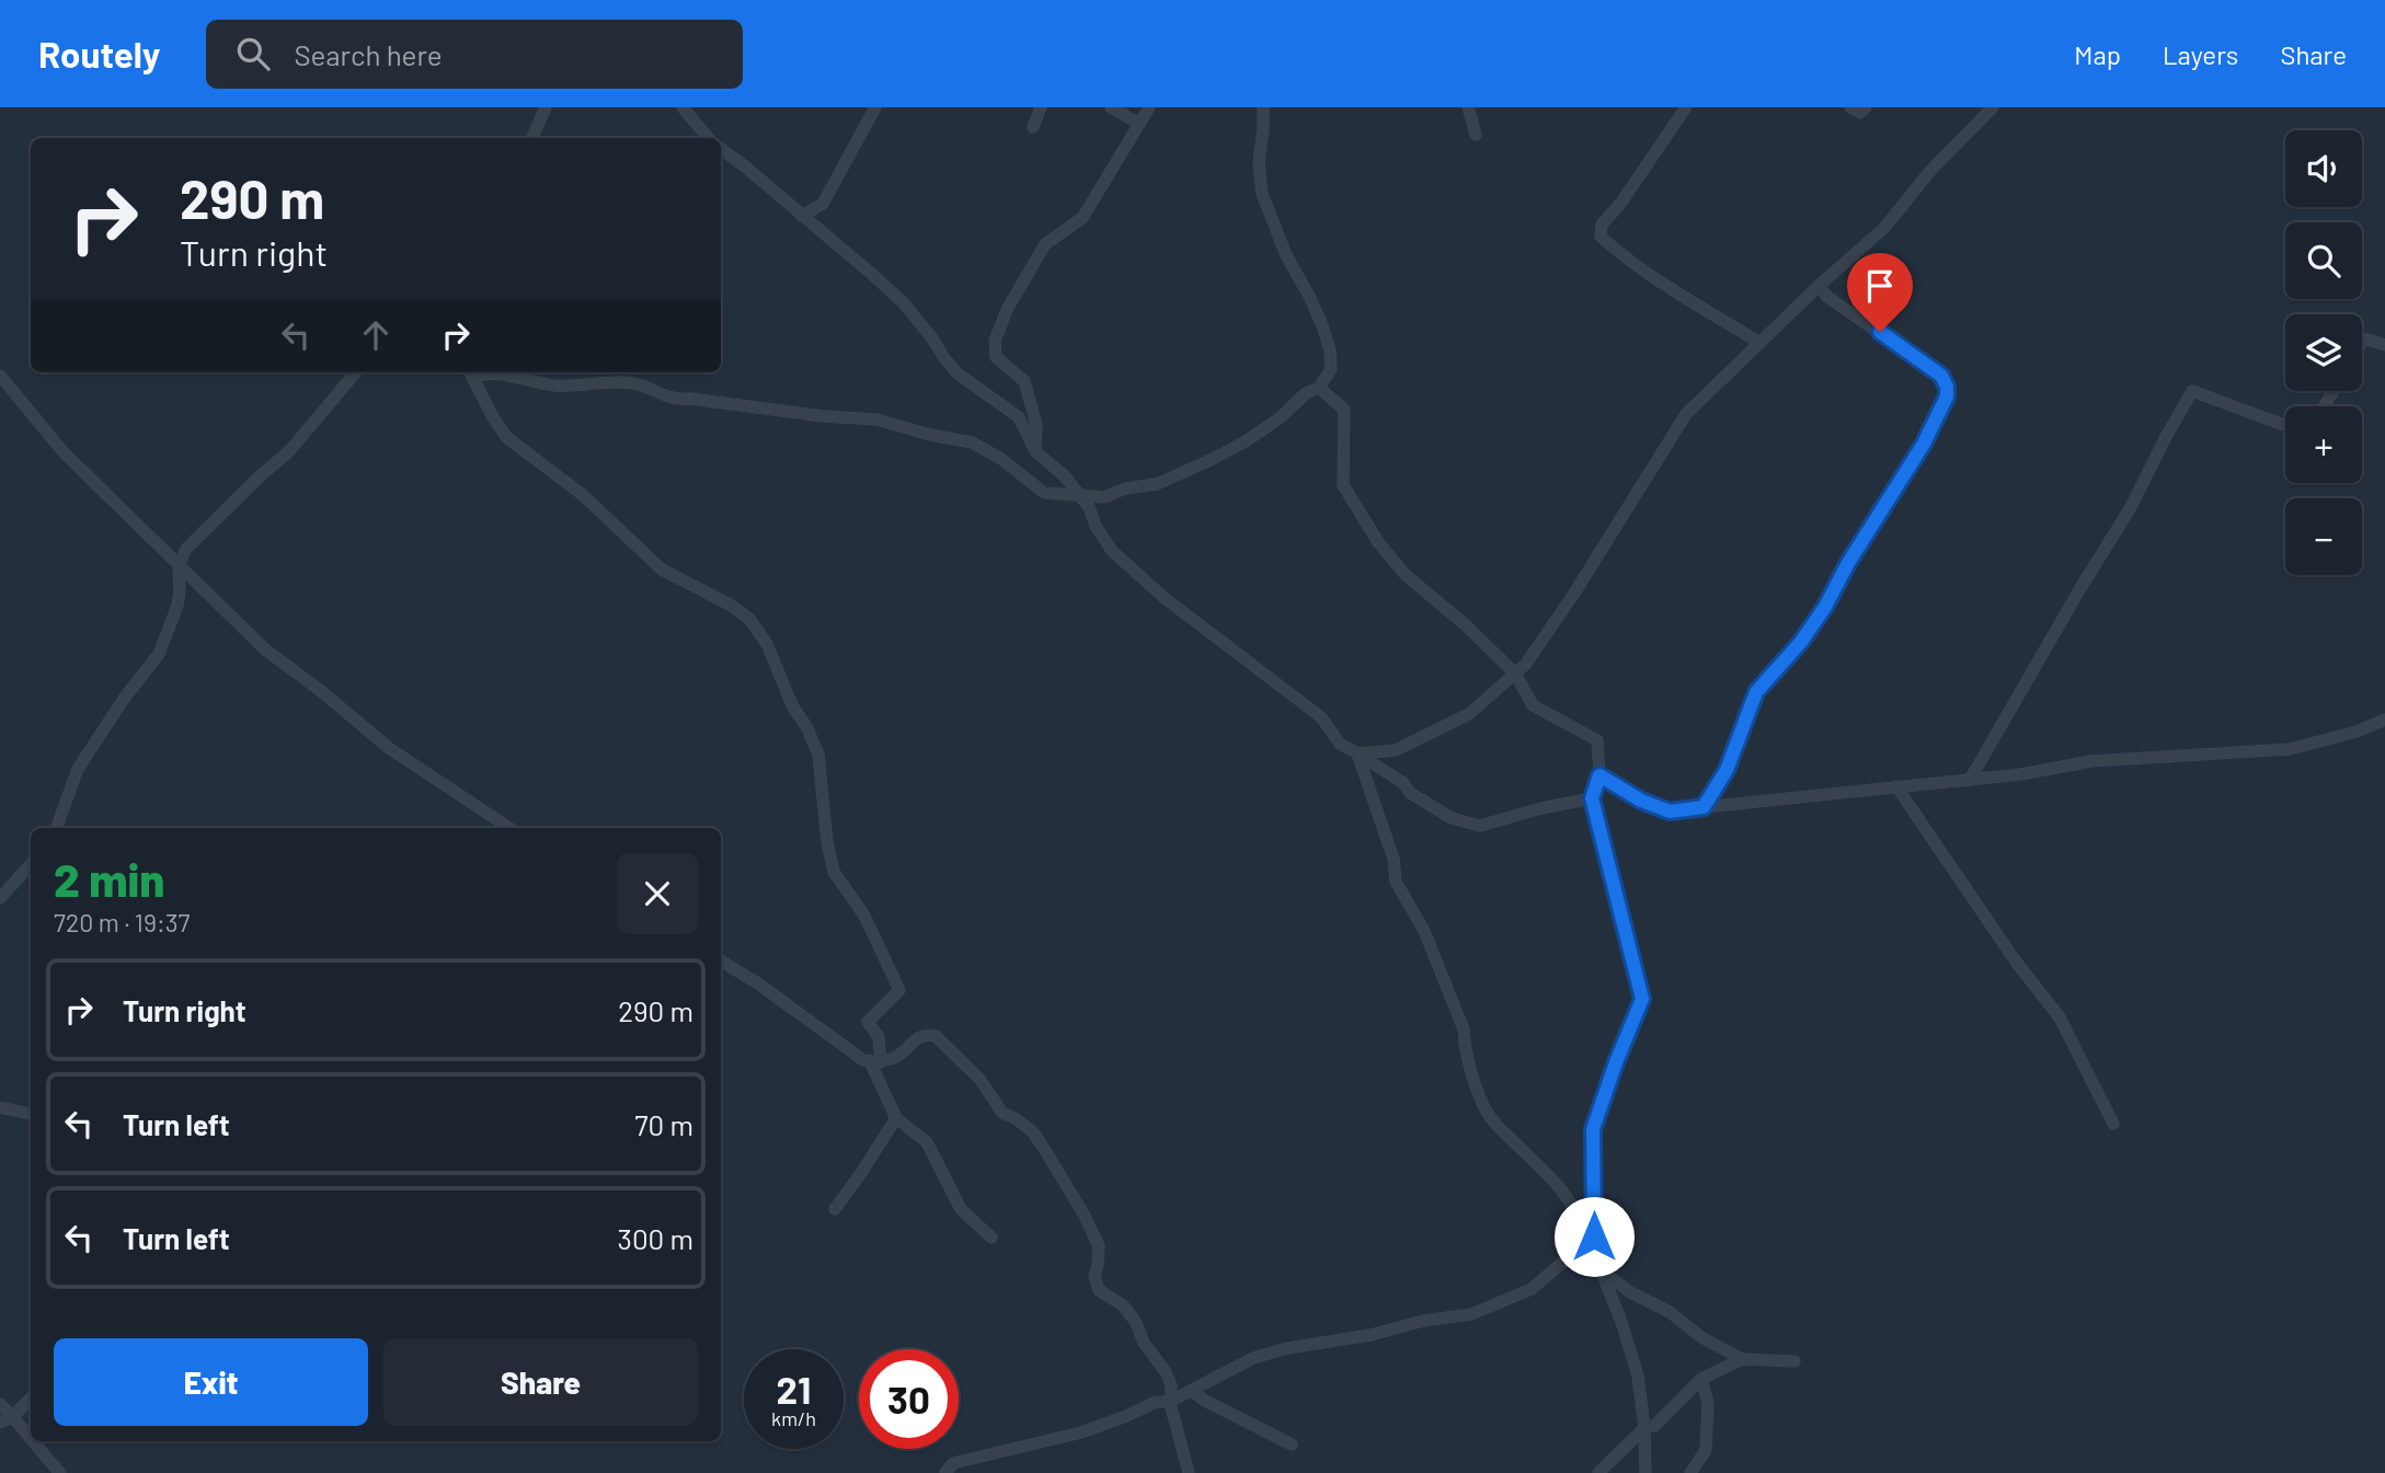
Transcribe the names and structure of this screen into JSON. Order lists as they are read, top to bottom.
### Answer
{
  "page": {
    "header": "Routely",
    "search": "Search here",
    "nav": ["Map", "Layers", "Share"],
    "map_buttons": ["+", "−"],
    "turn": ["290 m", "Turn right"],
    "heading": ["2 min", "720 m · 19:37"],
    "list": [
      {
        "name": "Turn right",
        "value": "290 m"
      },
      {
        "name": "Turn left",
        "value": "70 m"
      },
      {
        "name": "Turn left",
        "value": "300 m"
      }
    ],
    "buttons": ["Exit", "Share"],
    "speed": "21 km/h",
    "limit": "30"
  }
}
